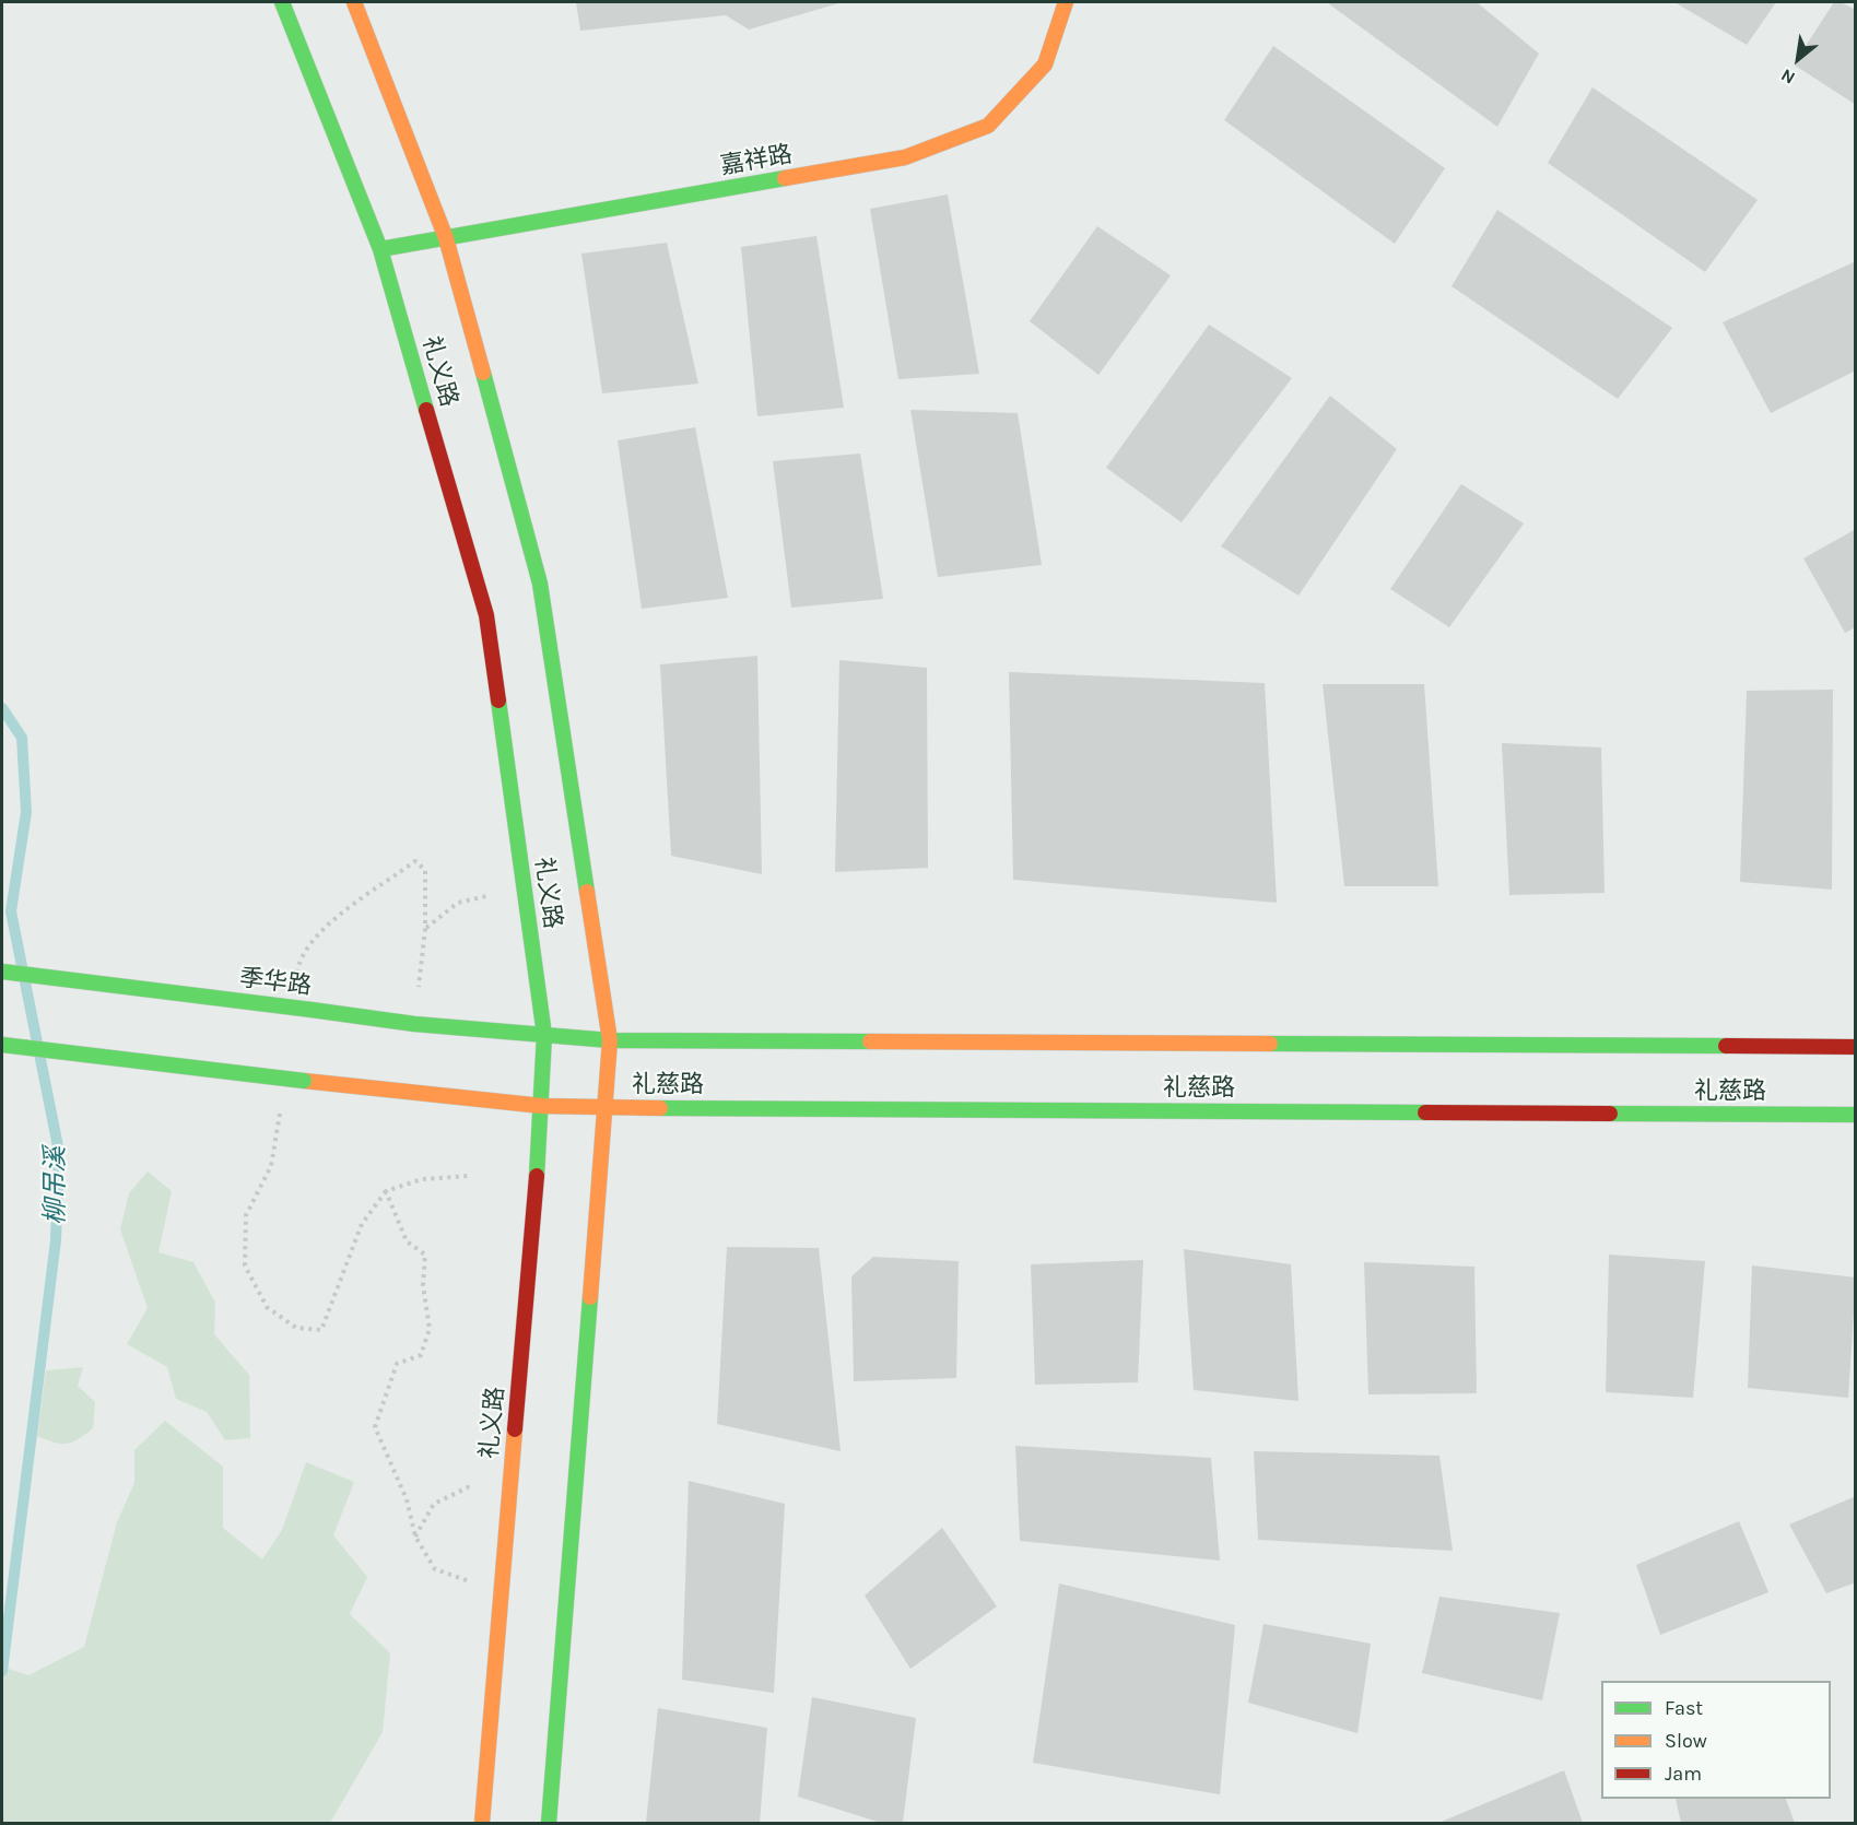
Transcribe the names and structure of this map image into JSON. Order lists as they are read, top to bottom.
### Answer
{
  "streets": {
    "main road": [
      "嘉祥路",
      "礼义路",
      "季华路",
      "礼慈路"
    ]
  },
  "crossings": [
    ["嘉祥路", "礼义路"],
    ["礼义路", "季华路"],
    ["礼义路", "礼慈路"],
    ["季华路", "礼慈路"]
  ],
  "water": ["柳吊溪"],
  "legend": ["Fast", "Slow", "Jam"],
  "north": "bottom left"
}
